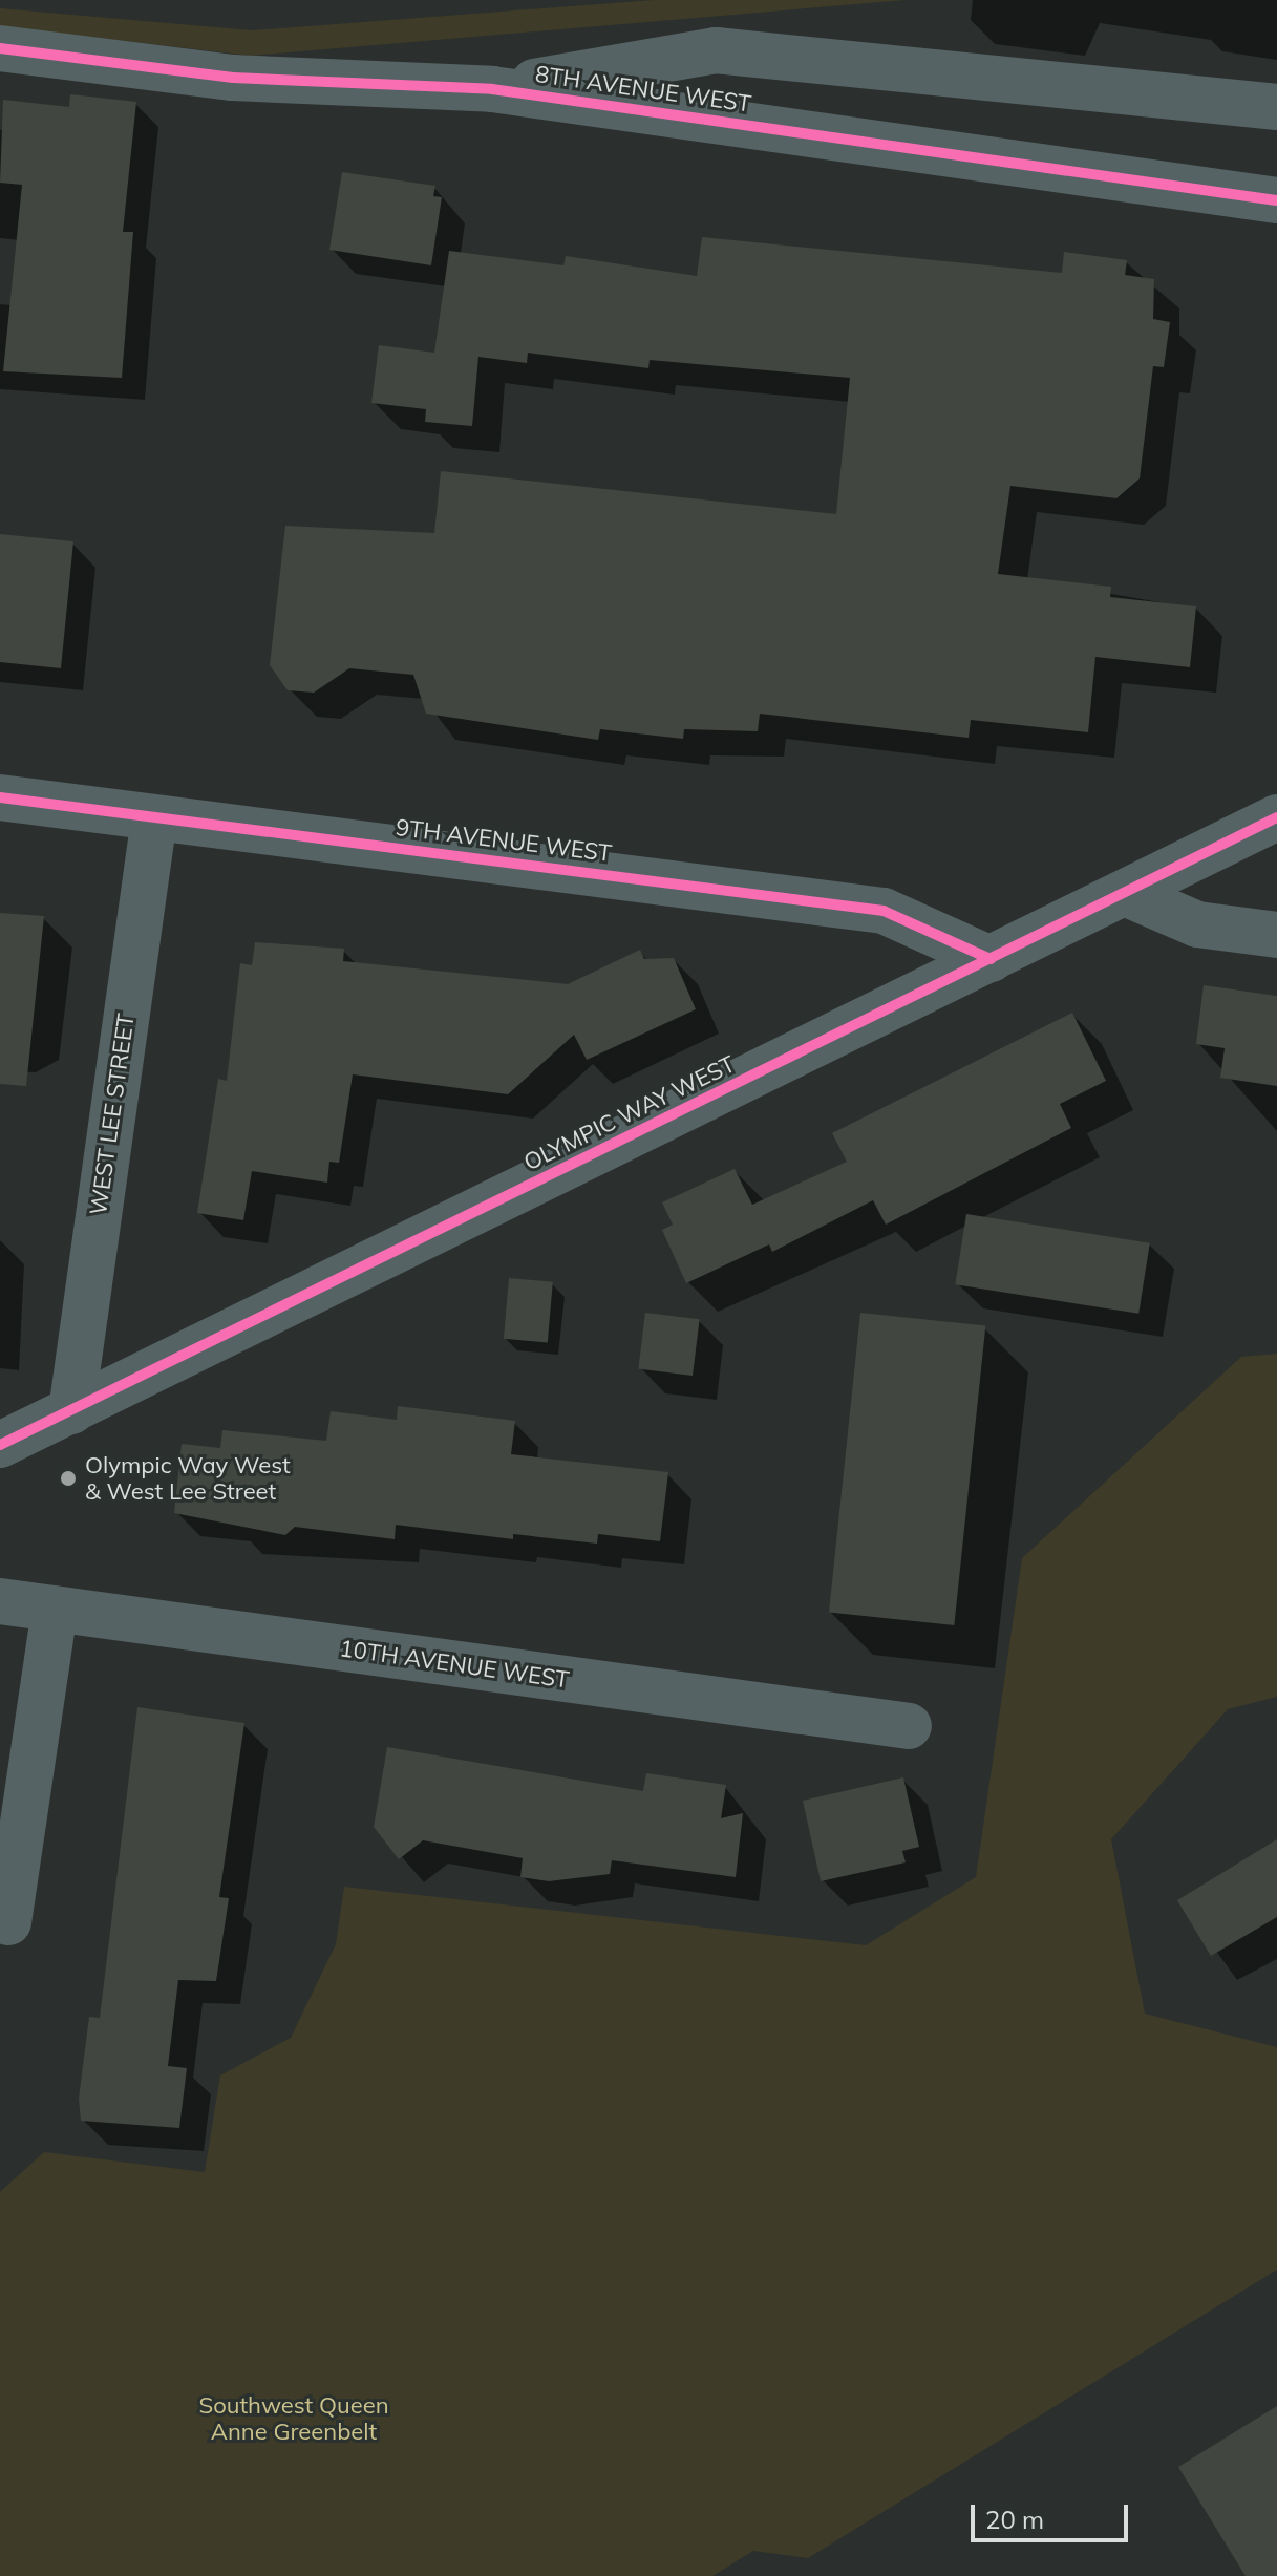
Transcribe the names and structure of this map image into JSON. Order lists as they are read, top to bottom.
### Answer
{
  "streets": {
    "street": [
      "8TH AVENUE WEST",
      "9TH AVENUE WEST",
      "OLYMPIC WAY WEST",
      "WEST LEE STREET",
      "10TH AVENUE WEST"
    ]
  },
  "crossings": [
    ["9TH AVENUE WEST", "OLYMPIC WAY WEST"],
    ["9TH AVENUE WEST", "WEST LEE STREET"],
    ["OLYMPIC WAY WEST", "WEST LEE STREET"]
  ],
  "parks": ["Southwest Queen Anne Greenbelt"],
  "places": ["Olympic Way West & West Lee Street"],
  "scale_bar": "20 m"
}
